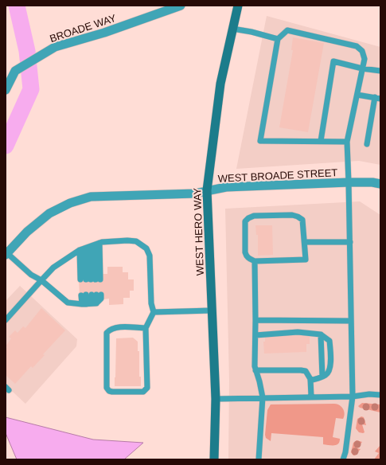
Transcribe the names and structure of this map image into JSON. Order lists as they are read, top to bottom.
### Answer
{
  "streets": {
    "main road": ["WEST HERO WAY"],
    "street": ["BROADE WAY", "WEST BROADE STREET"]
  },
  "crossings": [
    ["WEST BROADE STREET", "WEST HERO WAY"]
  ]
}
